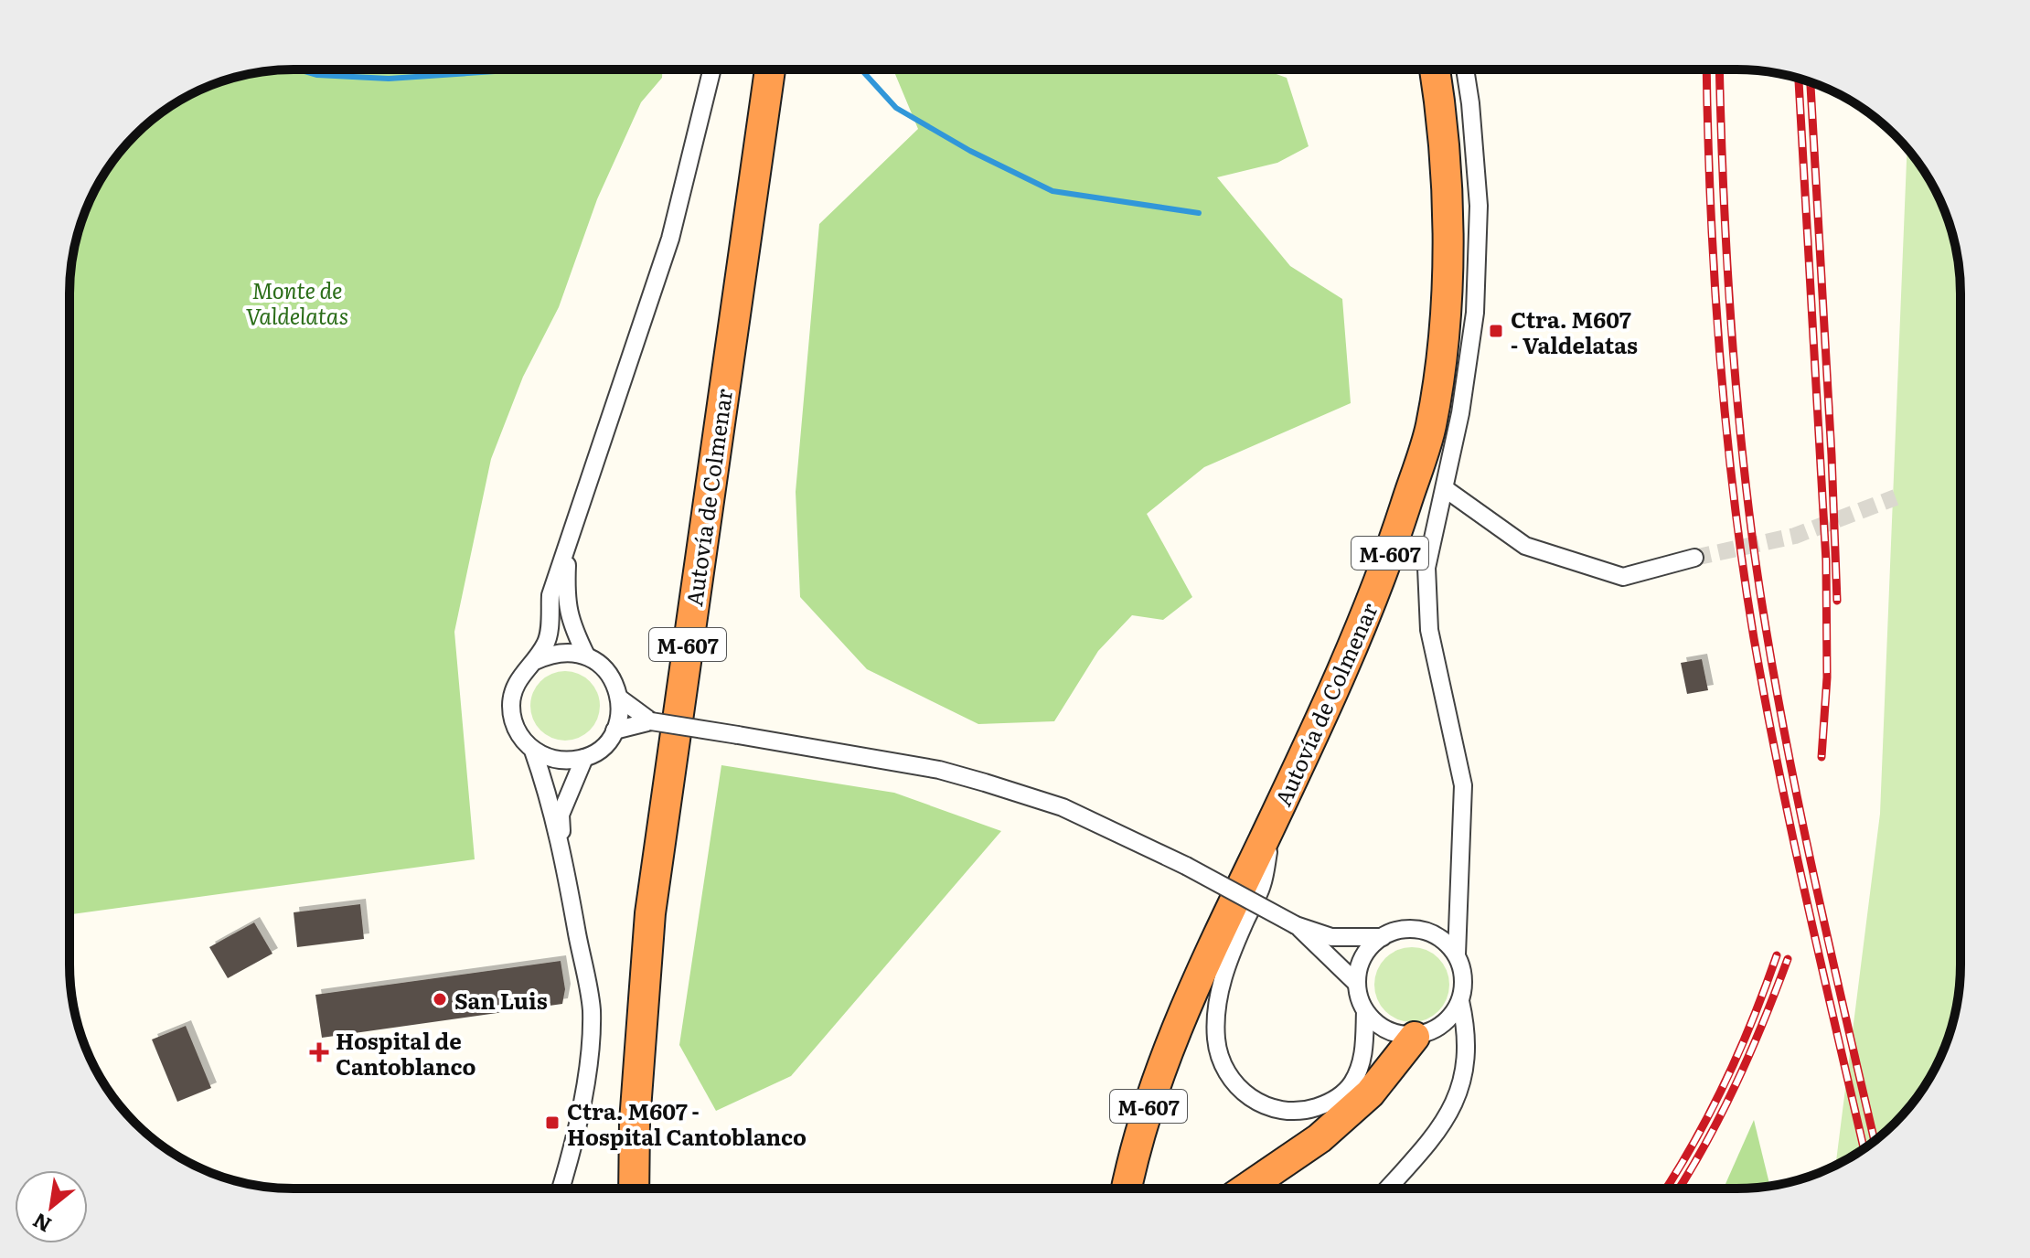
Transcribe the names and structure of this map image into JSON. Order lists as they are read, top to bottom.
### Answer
{
  "streets": {
    "highway": ["Autovía de Colmenar", "M-607"]
  },
  "parks": ["Monte de Valdelatas"],
  "places": {
    "transit": ["Ctra. M607 - Valdelatas", "Ctra. M607 - Hospital Cantoblanco"],
    "other": ["San Luis"],
    "health": ["Hospital de Cantoblanco"]
  },
  "north": "bottom left"
}
